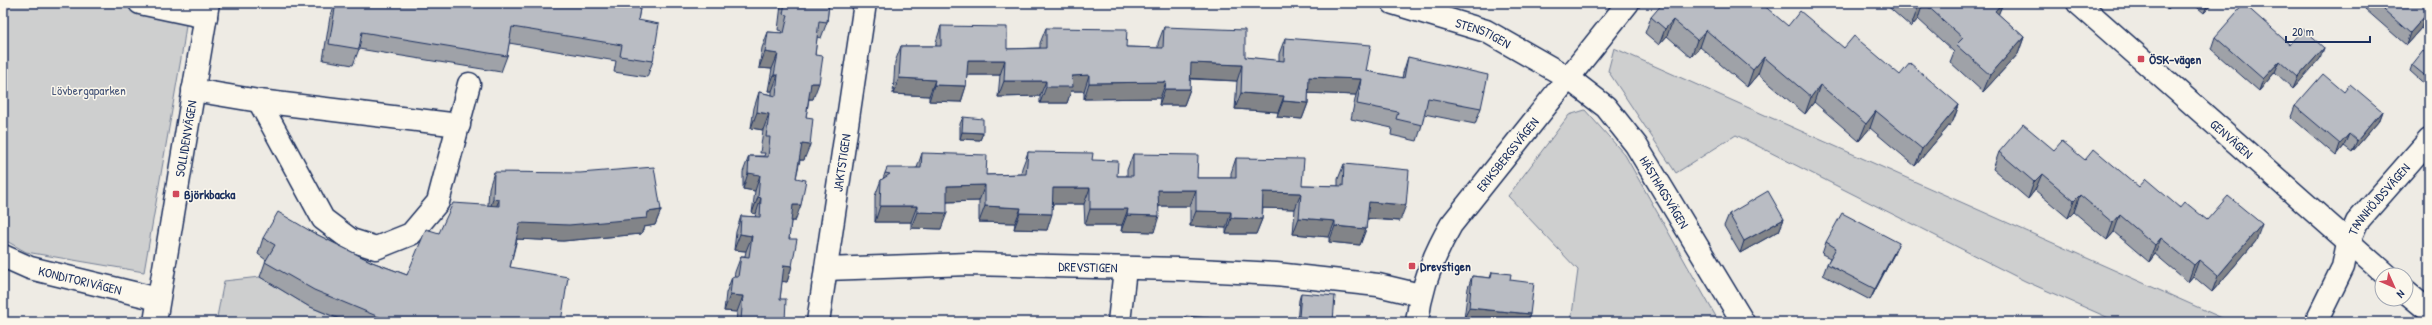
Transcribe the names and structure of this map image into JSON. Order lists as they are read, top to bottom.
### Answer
{
  "streets": {
    "street": [
      "STENSTIGEN",
      "SOLLIDENVÄGEN",
      "GENVÄGEN",
      "ERIKSBERGSVÄGEN",
      "JAKTSTIGEN",
      "HÄSTHAGSVÄGEN",
      "TANNHÖJDSVÄGEN",
      "DREVSTIGEN",
      "KONDITORIVÄGEN"
    ]
  },
  "crossings": [
    ["STENSTIGEN", "ERIKSBERGSVÄGEN"],
    ["STENSTIGEN", "HÄSTHAGSVÄGEN"],
    ["SOLLIDENVÄGEN", "KONDITORIVÄGEN"],
    ["GENVÄGEN", "TANNHÖJDSVÄGEN"],
    ["ERIKSBERGSVÄGEN", "HÄSTHAGSVÄGEN"],
    ["ERIKSBERGSVÄGEN", "DREVSTIGEN"],
    ["JAKTSTIGEN", "DREVSTIGEN"]
  ],
  "parks": ["Lövbergaparken"],
  "places": {
    "transit": ["ÖSK-vägen", "Björkbacka", "Drevstigen"]
  },
  "scale_bar": "20 m",
  "north": "bottom right"
}
